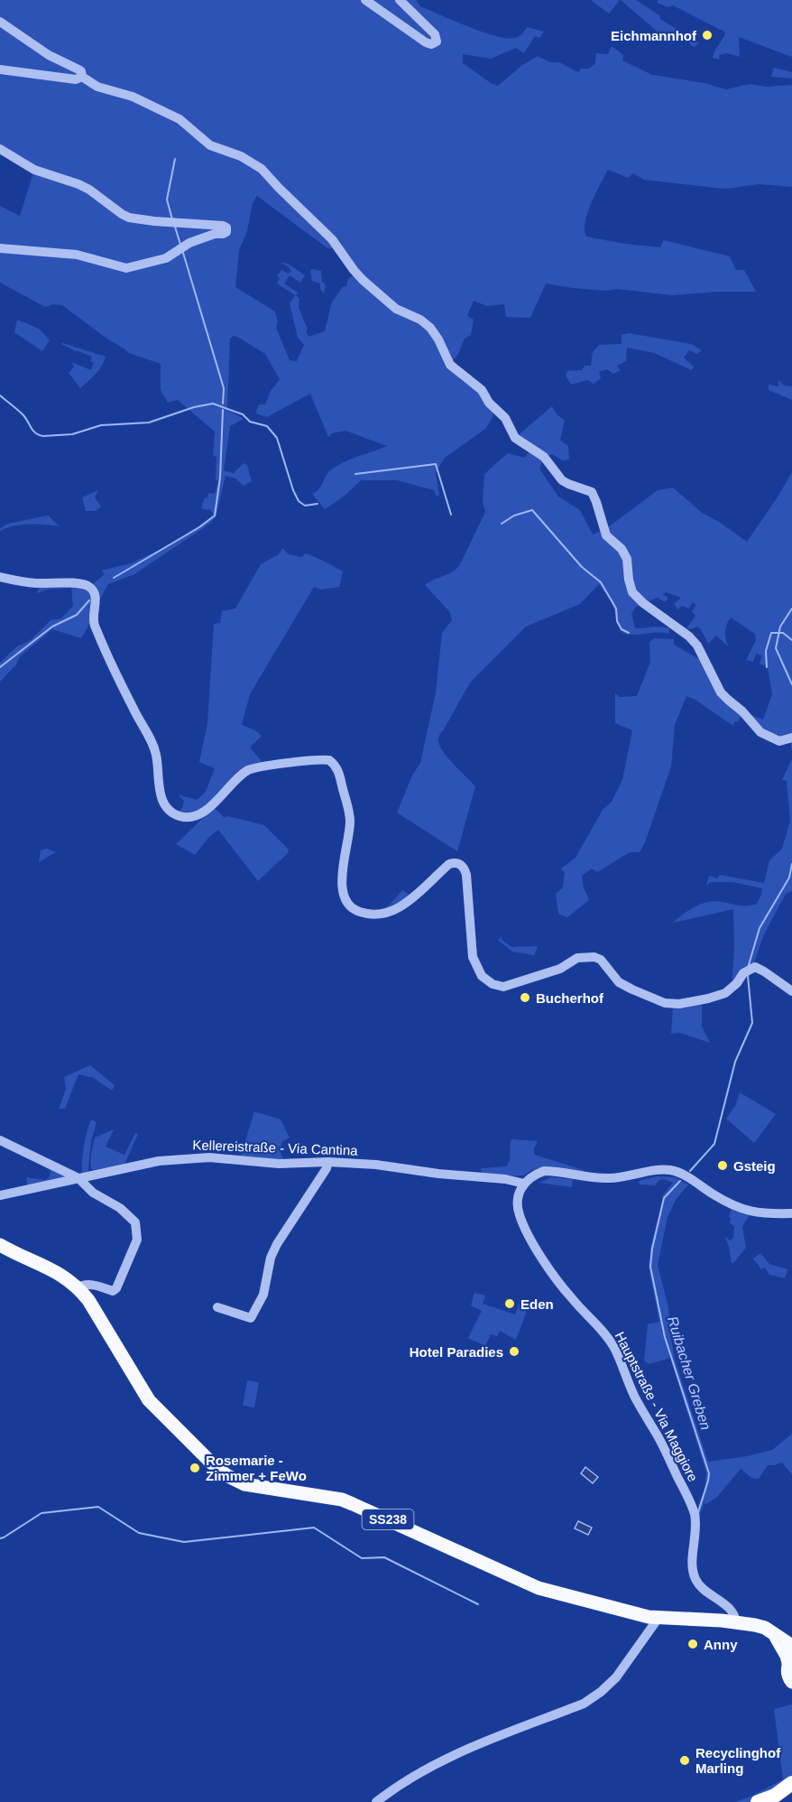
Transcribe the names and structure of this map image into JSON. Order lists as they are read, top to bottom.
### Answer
{
  "streets": {
    "main road": ["SS238"],
    "street": ["Kellereistraße - Via Cantina", "Hauptstraße - Via Maggiore"]
  },
  "crossings": [
    ["Kellereistraße - Via Cantina", "Hauptstraße - Via Maggiore"],
    ["Hauptstraße - Via Maggiore", "SS238"]
  ],
  "water": ["Ruibacher Greben"],
  "places": [
    "Eichmannhof",
    "Bucherhof",
    "Gsteig",
    "Eden",
    "Hotel Paradies",
    "Rosemarie - Zimmer + FeWo",
    "Anny",
    "Recyclinghof Marling"
  ]
}
